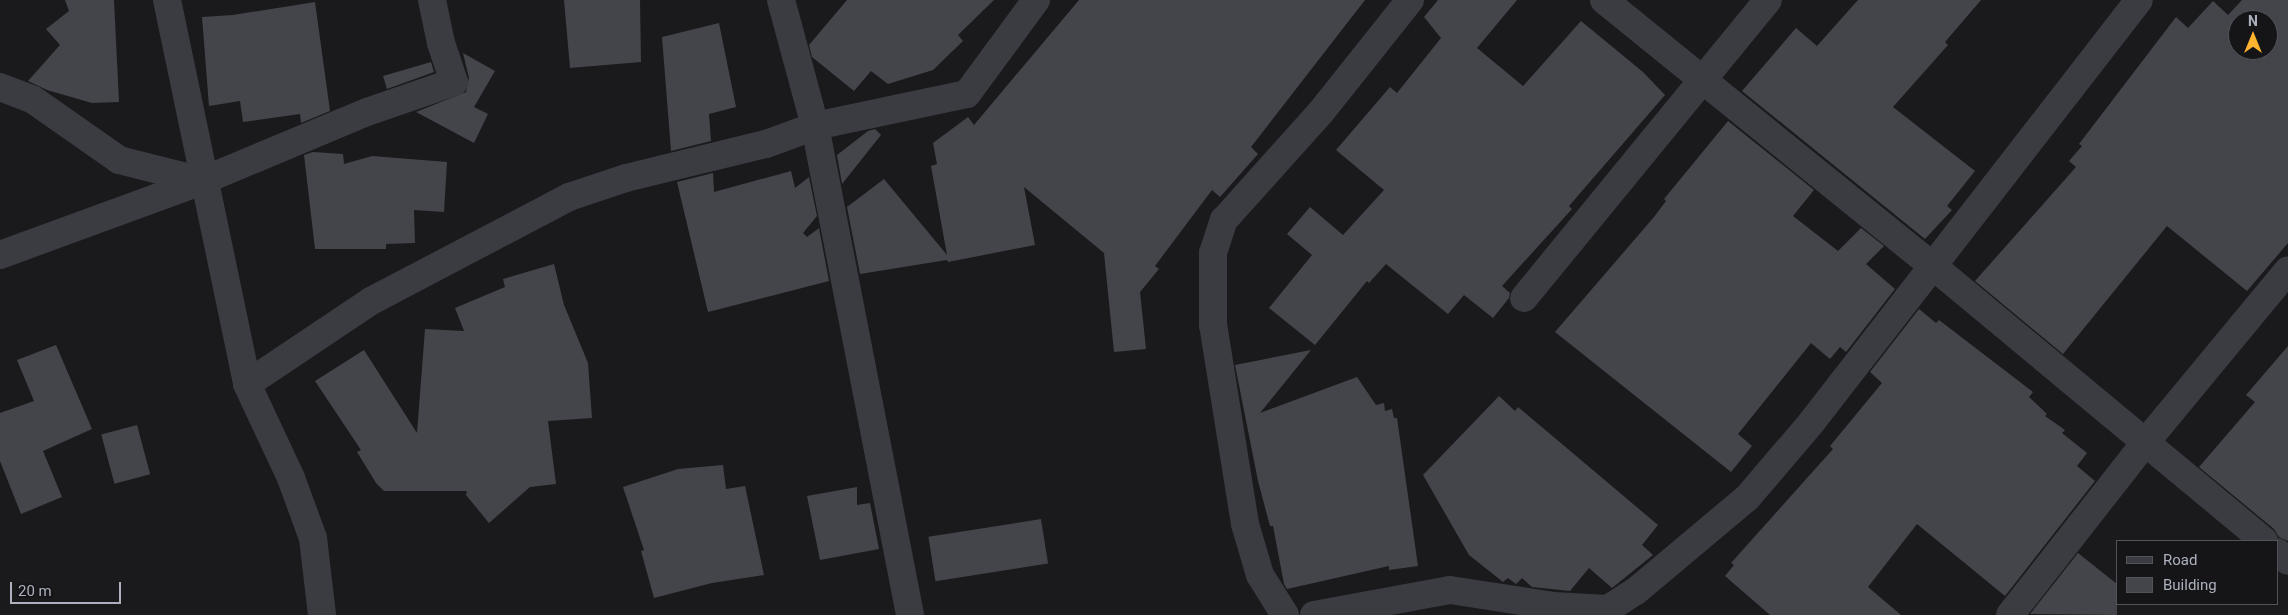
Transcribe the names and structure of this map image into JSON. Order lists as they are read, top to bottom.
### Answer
{
  "legend": ["Road", "Building"],
  "scale_bar": "20 m",
  "north": "top"
}
